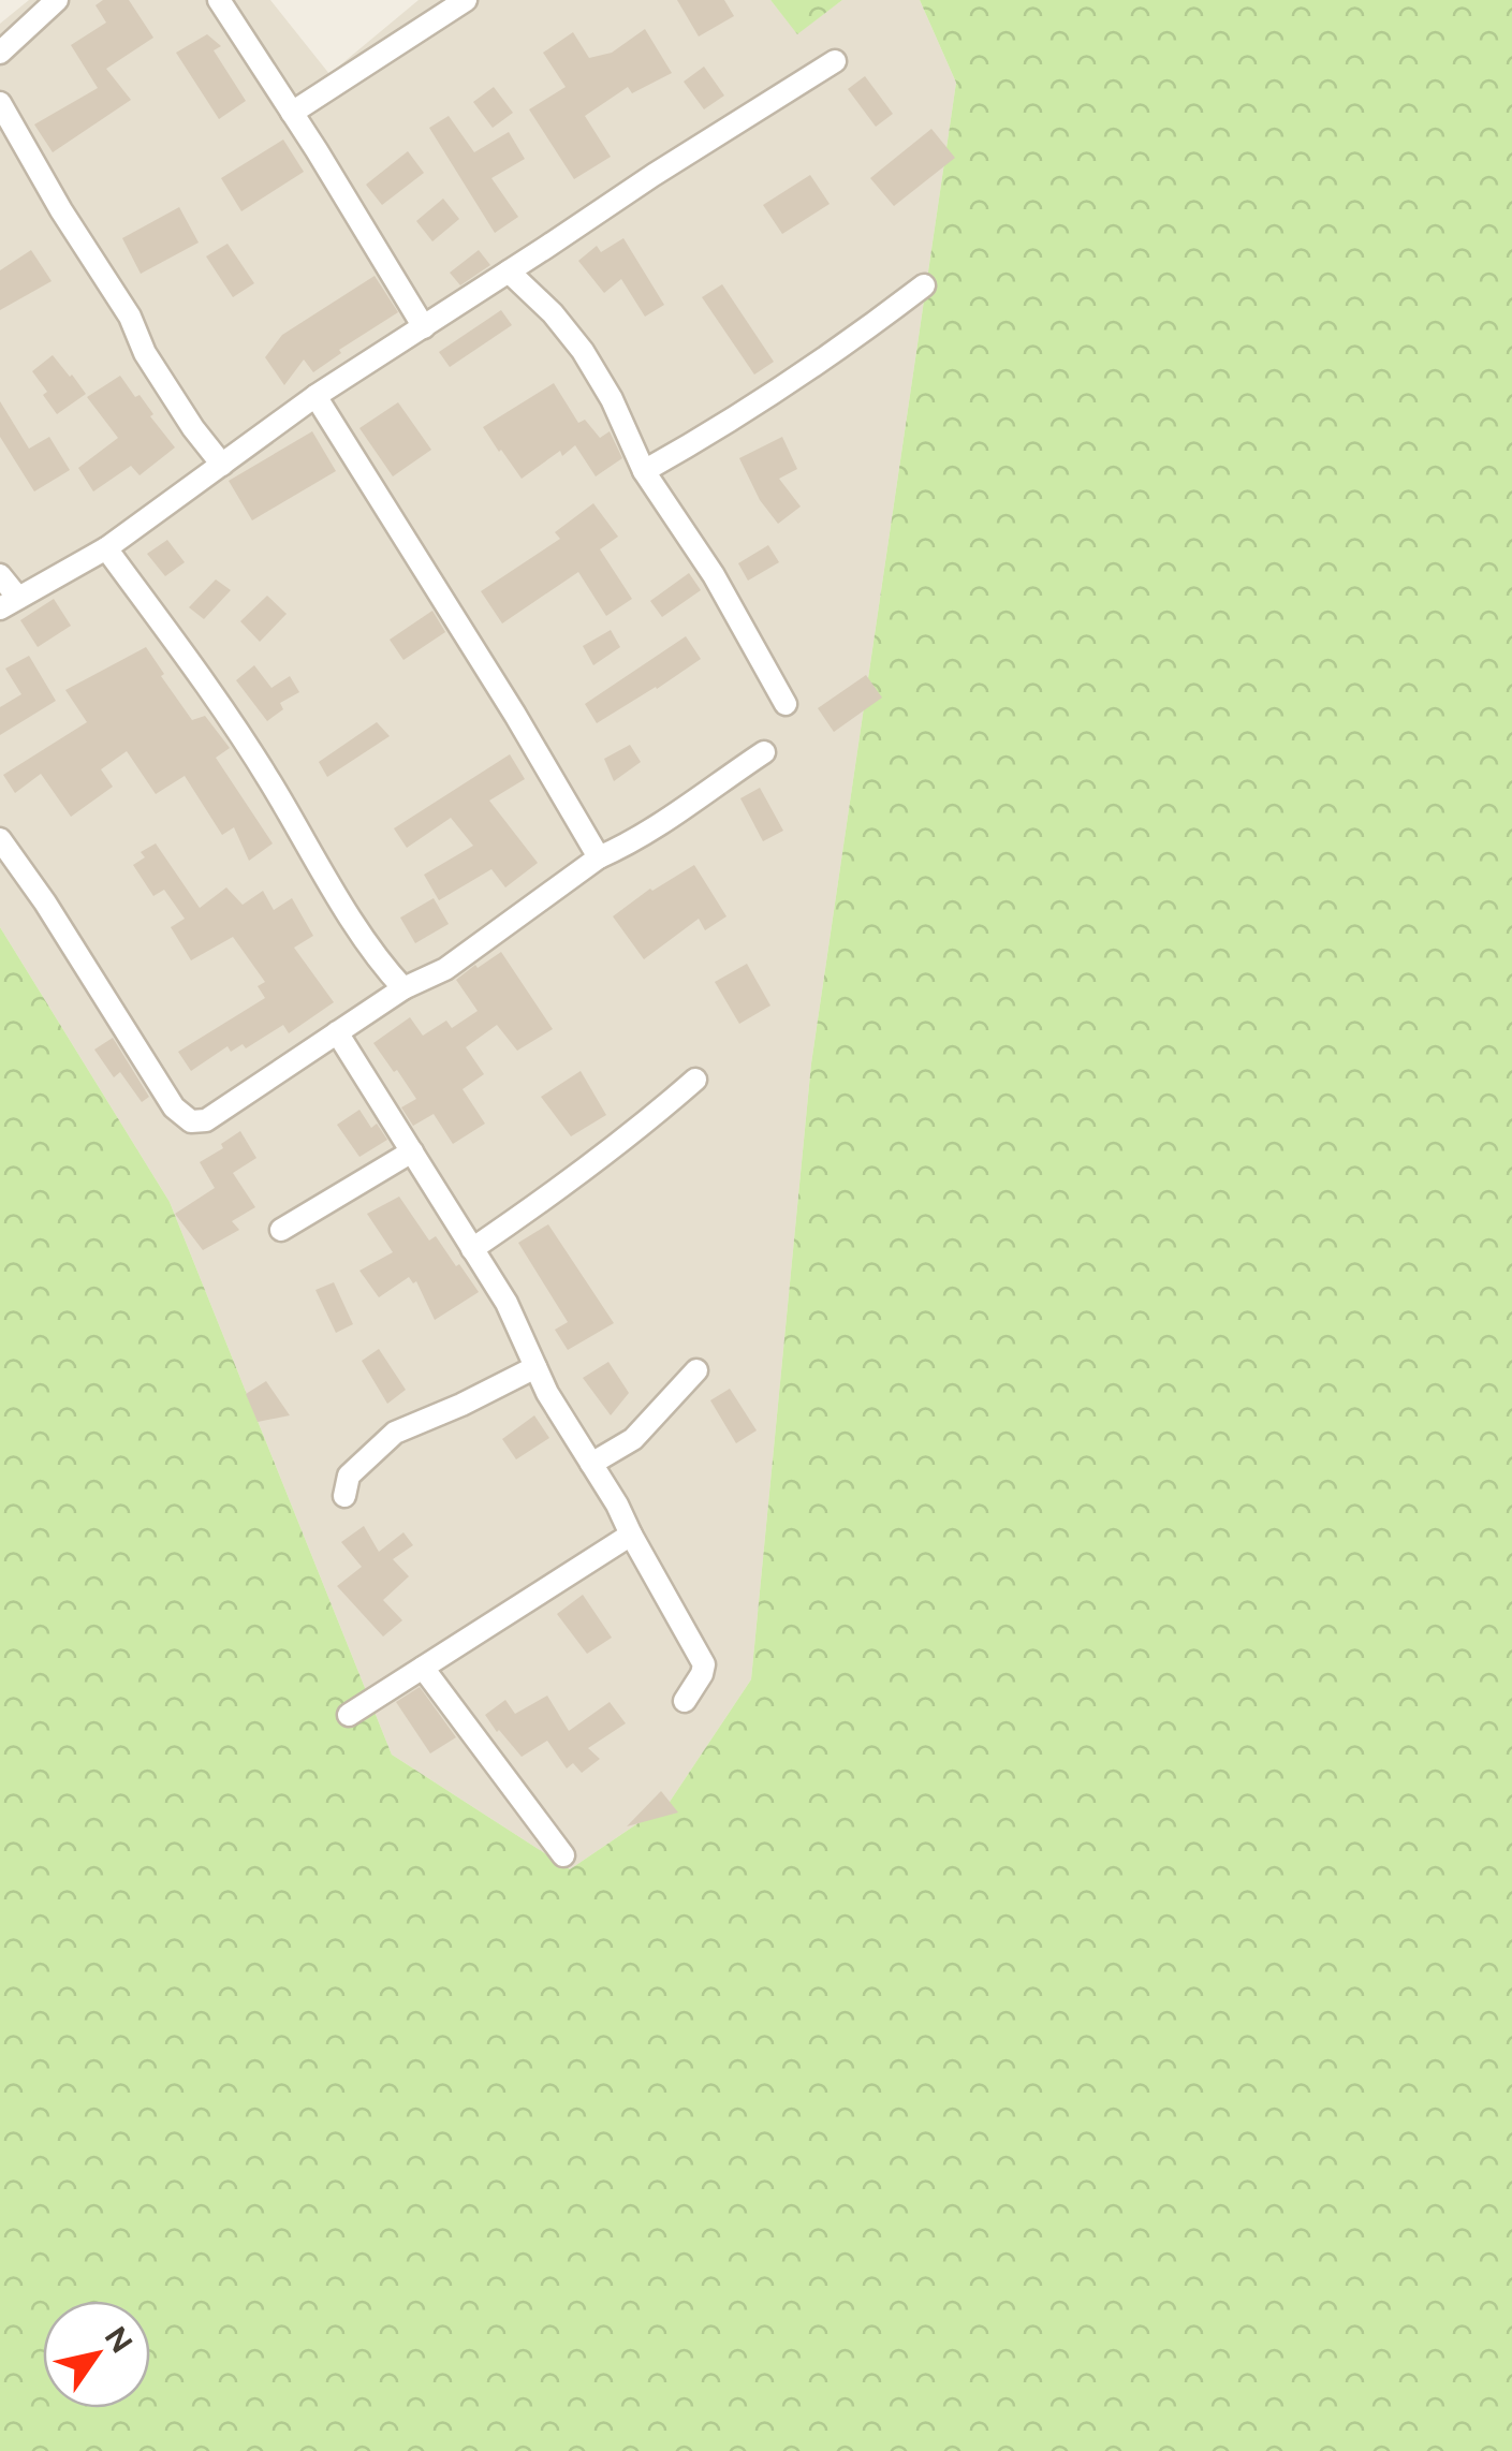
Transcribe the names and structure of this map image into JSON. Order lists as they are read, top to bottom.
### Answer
{
  "north": "top right"
}
